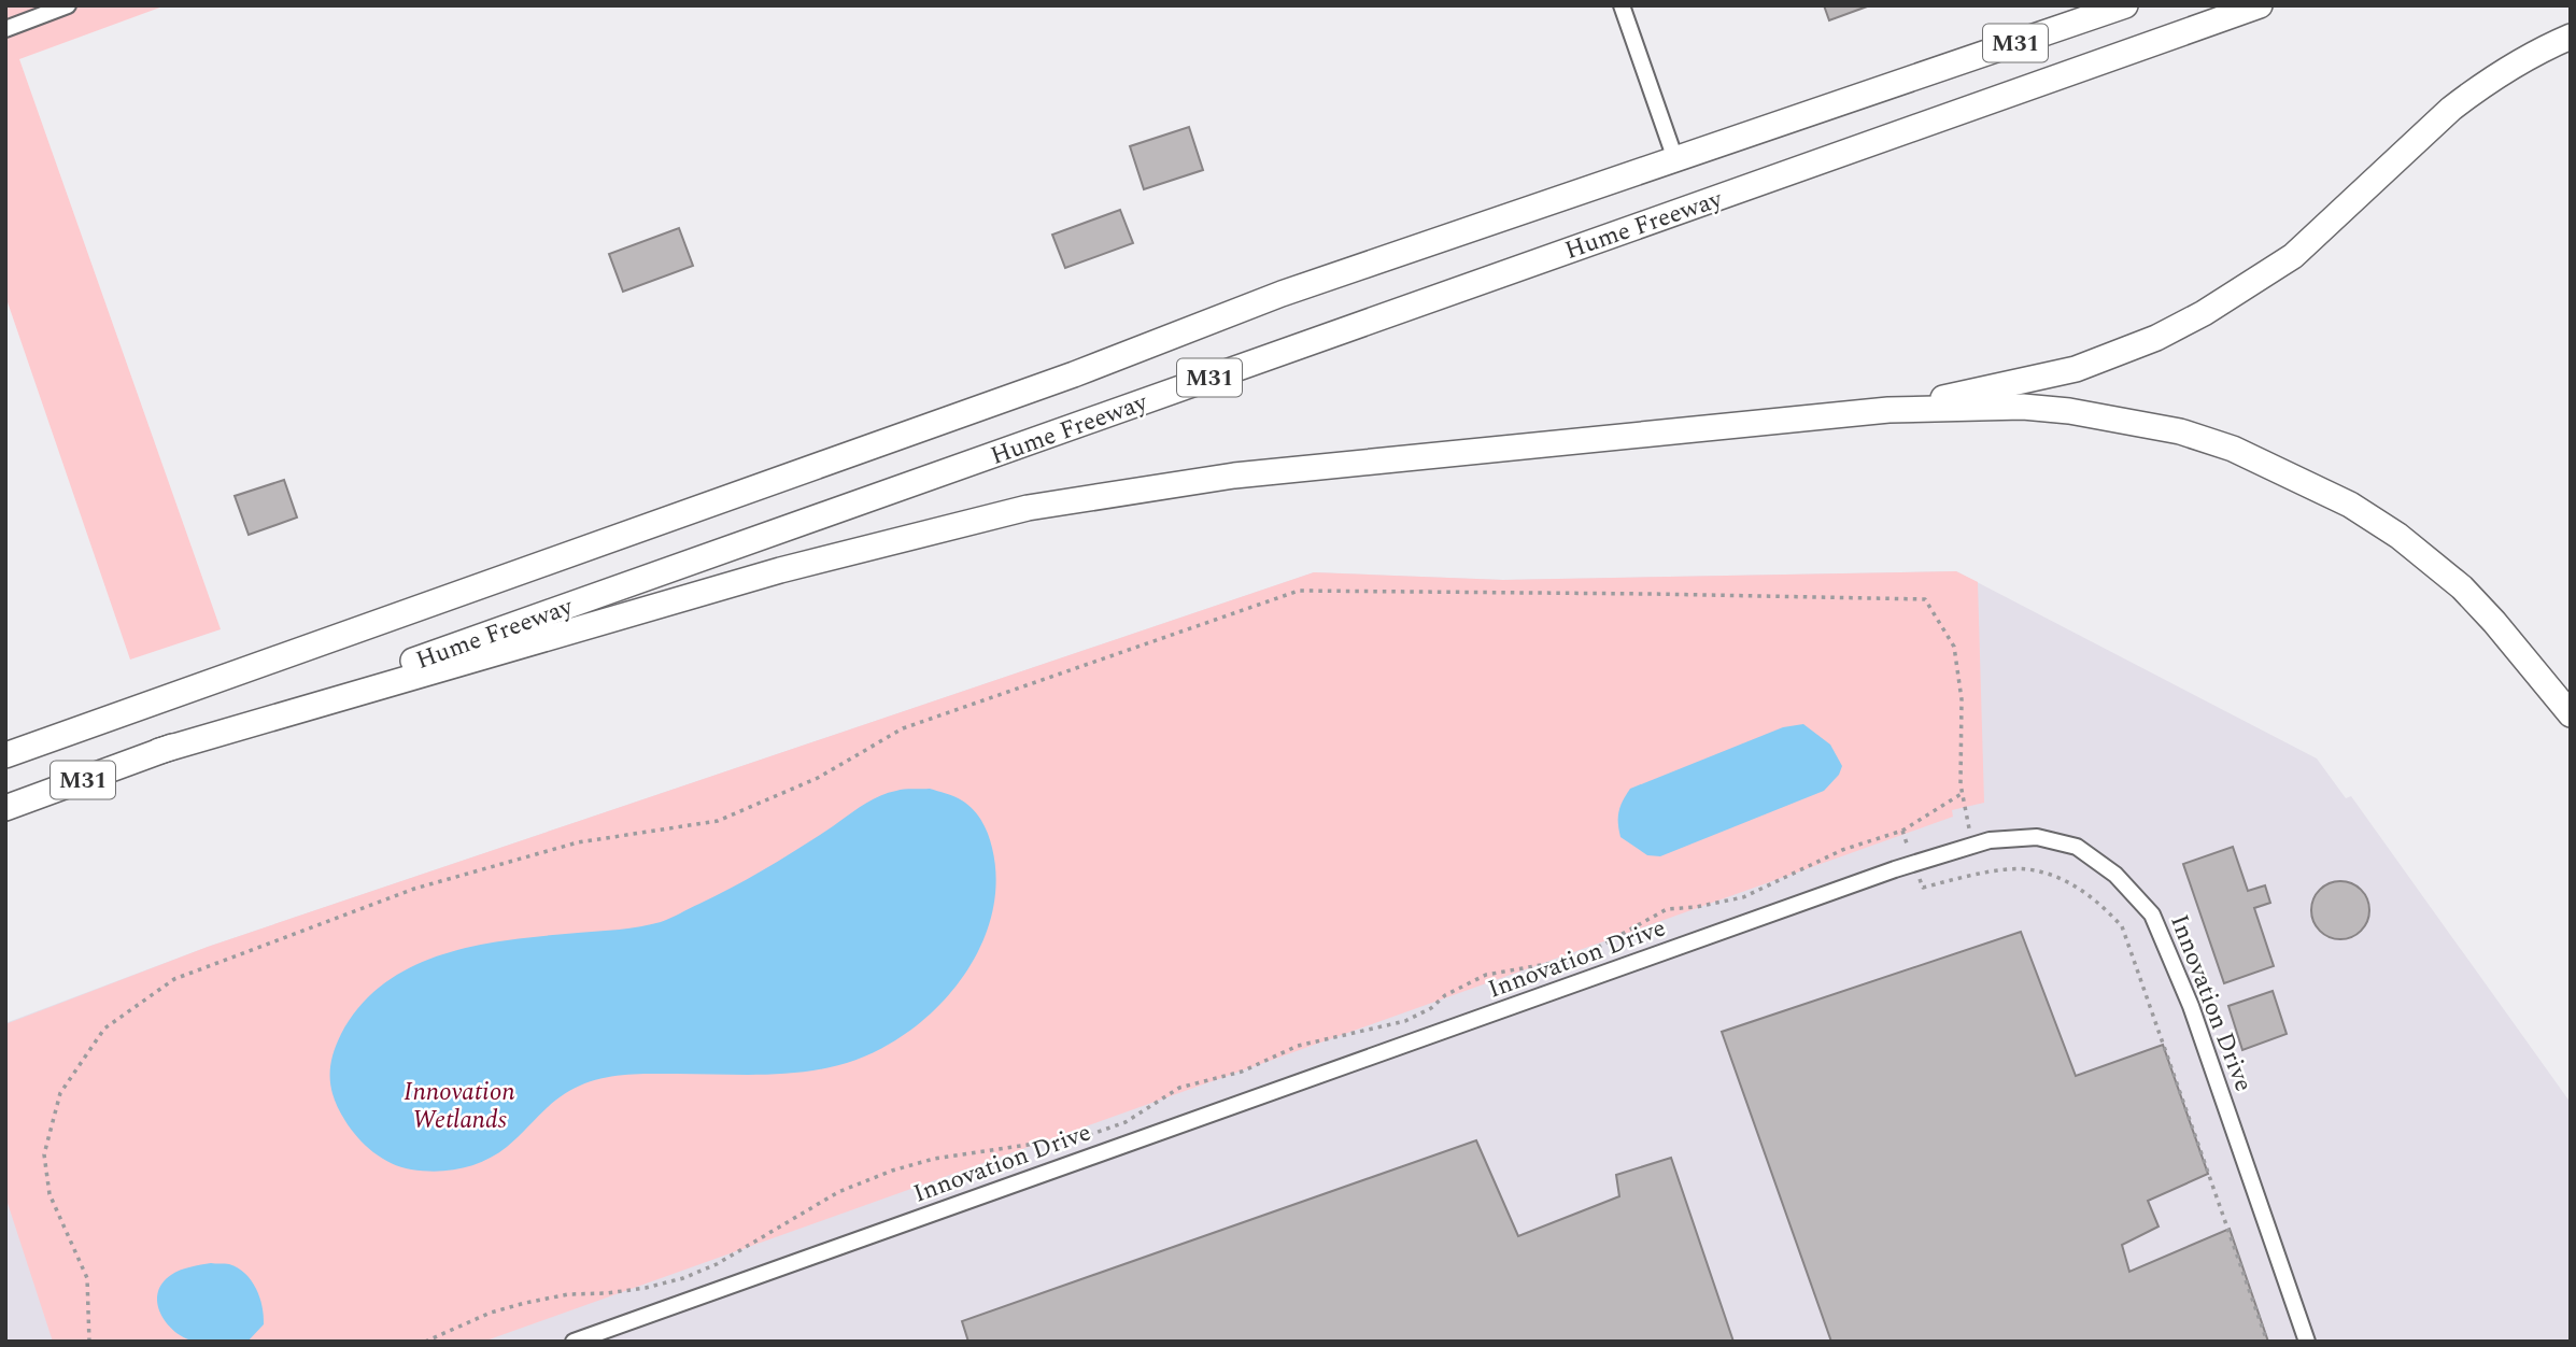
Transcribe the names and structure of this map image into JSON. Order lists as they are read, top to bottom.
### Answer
{
  "streets": {
    "highway": ["M31", "Hume Freeway"],
    "street": ["Innovation Drive"]
  },
  "parks": ["Innovation Wetlands"]
}
